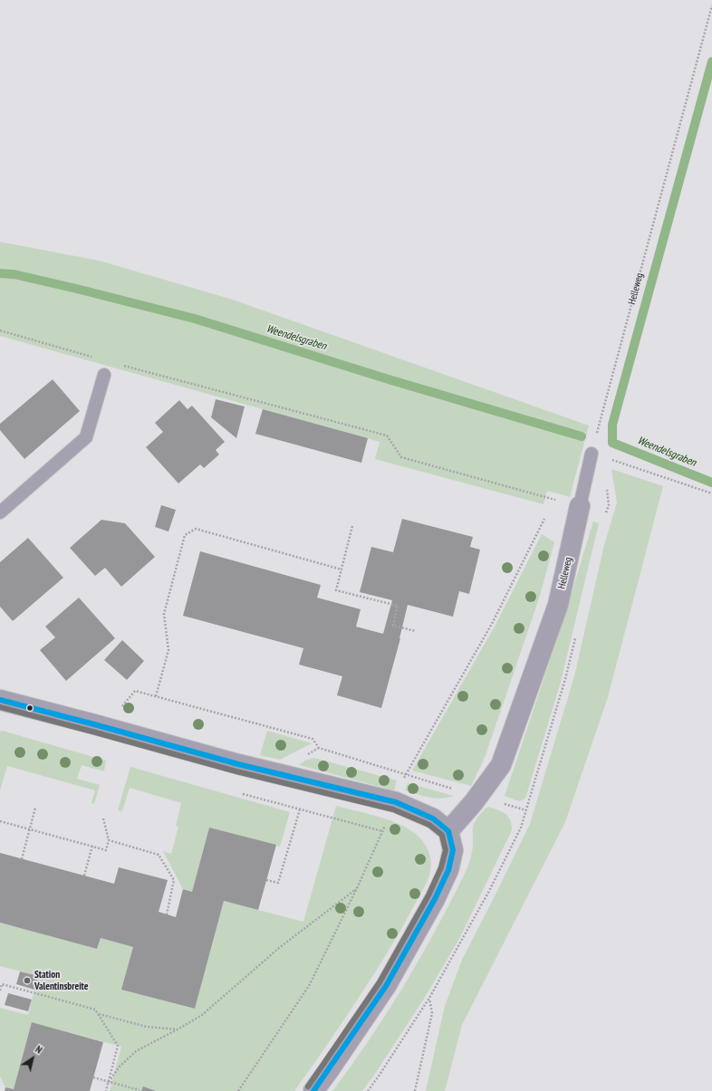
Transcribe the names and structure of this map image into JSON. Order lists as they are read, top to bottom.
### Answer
{
  "streets": {
    "street": ["Helleweg"]
  },
  "water": ["Weendelsgraben"],
  "places": ["Station Valentinsbreite"],
  "north": "top right"
}
